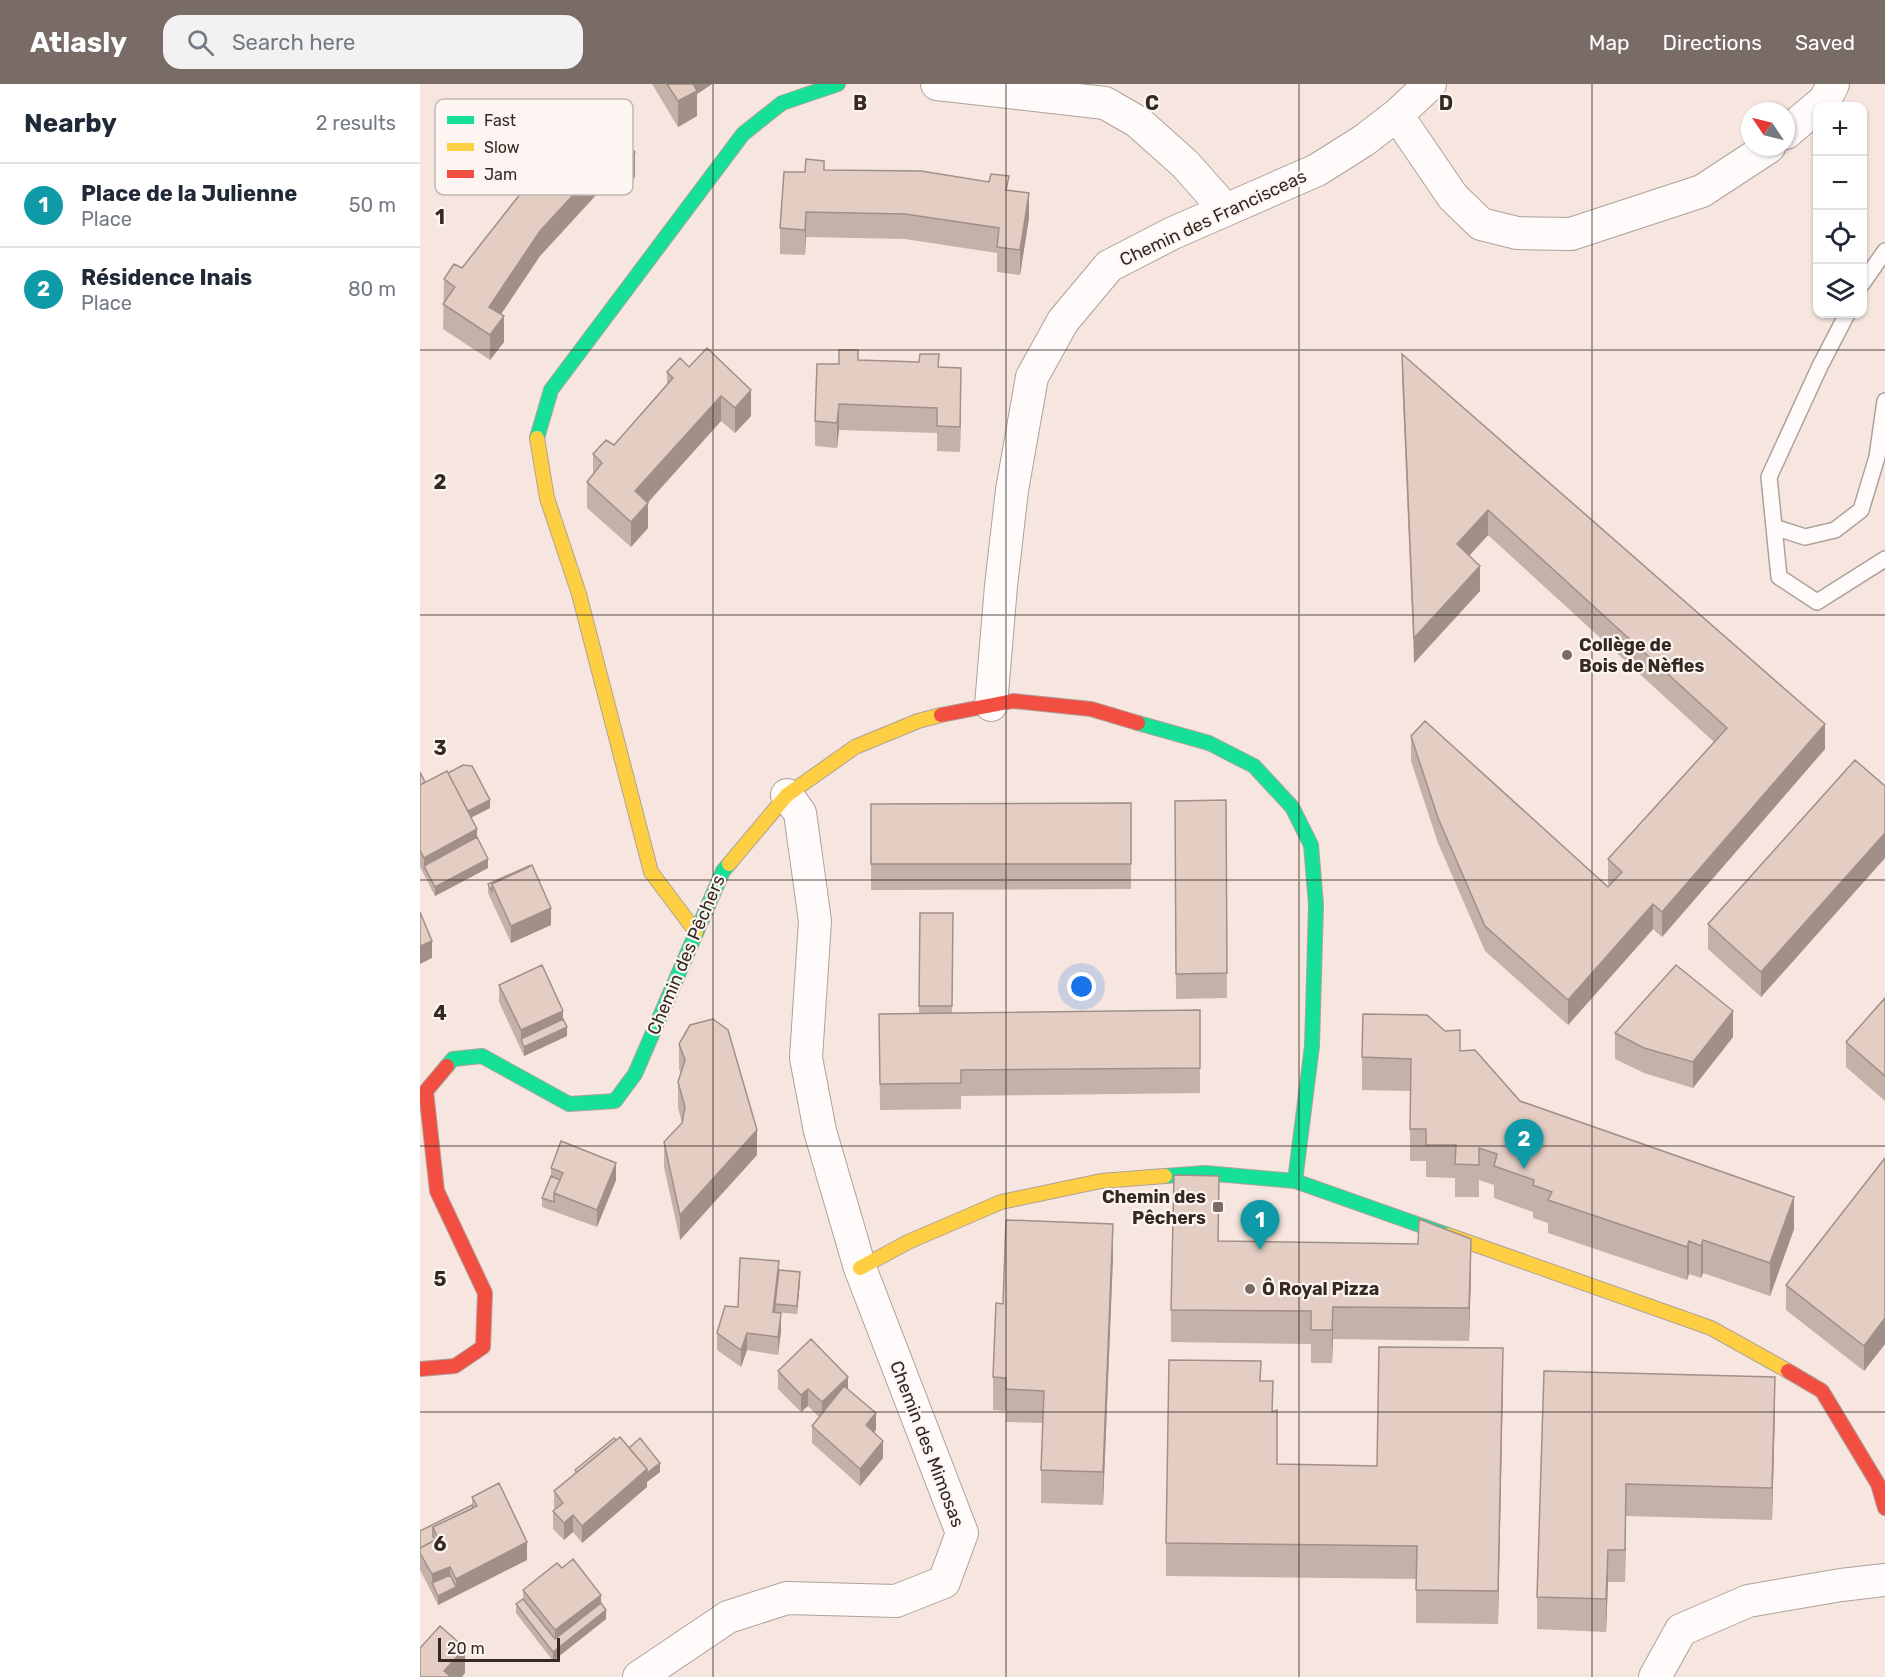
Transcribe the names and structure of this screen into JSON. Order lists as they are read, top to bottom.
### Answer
{
  "streets": {
    "street": ["Chemin des Francisceas", "Chemin des Pêchers", "Chemin des Mimosas"]
  },
  "places": {
    "other": ["Collège de Bois de Nèfles", "Ô Royal Pizza"],
    "transit": ["Chemin des Pêchers"]
  },
  "legend": ["Fast", "Slow", "Jam"],
  "scale_bar": "20 m",
  "north": "top left",
  "page": {
    "header": "Atlasly",
    "search": "Search here",
    "nav": ["Map", "Directions", "Saved"],
    "heading": ["Nearby", "2 results"],
    "map_buttons": ["+", "−"],
    "list": [
      {
        "mark": "1",
        "name": "Place de la Julienne",
        "note": "Place",
        "value": "50 m"
      },
      {
        "mark": "2",
        "name": "Résidence Inais",
        "note": "Place",
        "value": "80 m"
      }
    ],
    "pins": ["2", "1"],
    "scale": "20 m"
  },
  "grid": {
    "columns": ["B", "C", "D"],
    "rows": [
      "1",
      "2",
      "3",
      "4",
      "5",
      "6"
    ]
  }
}
